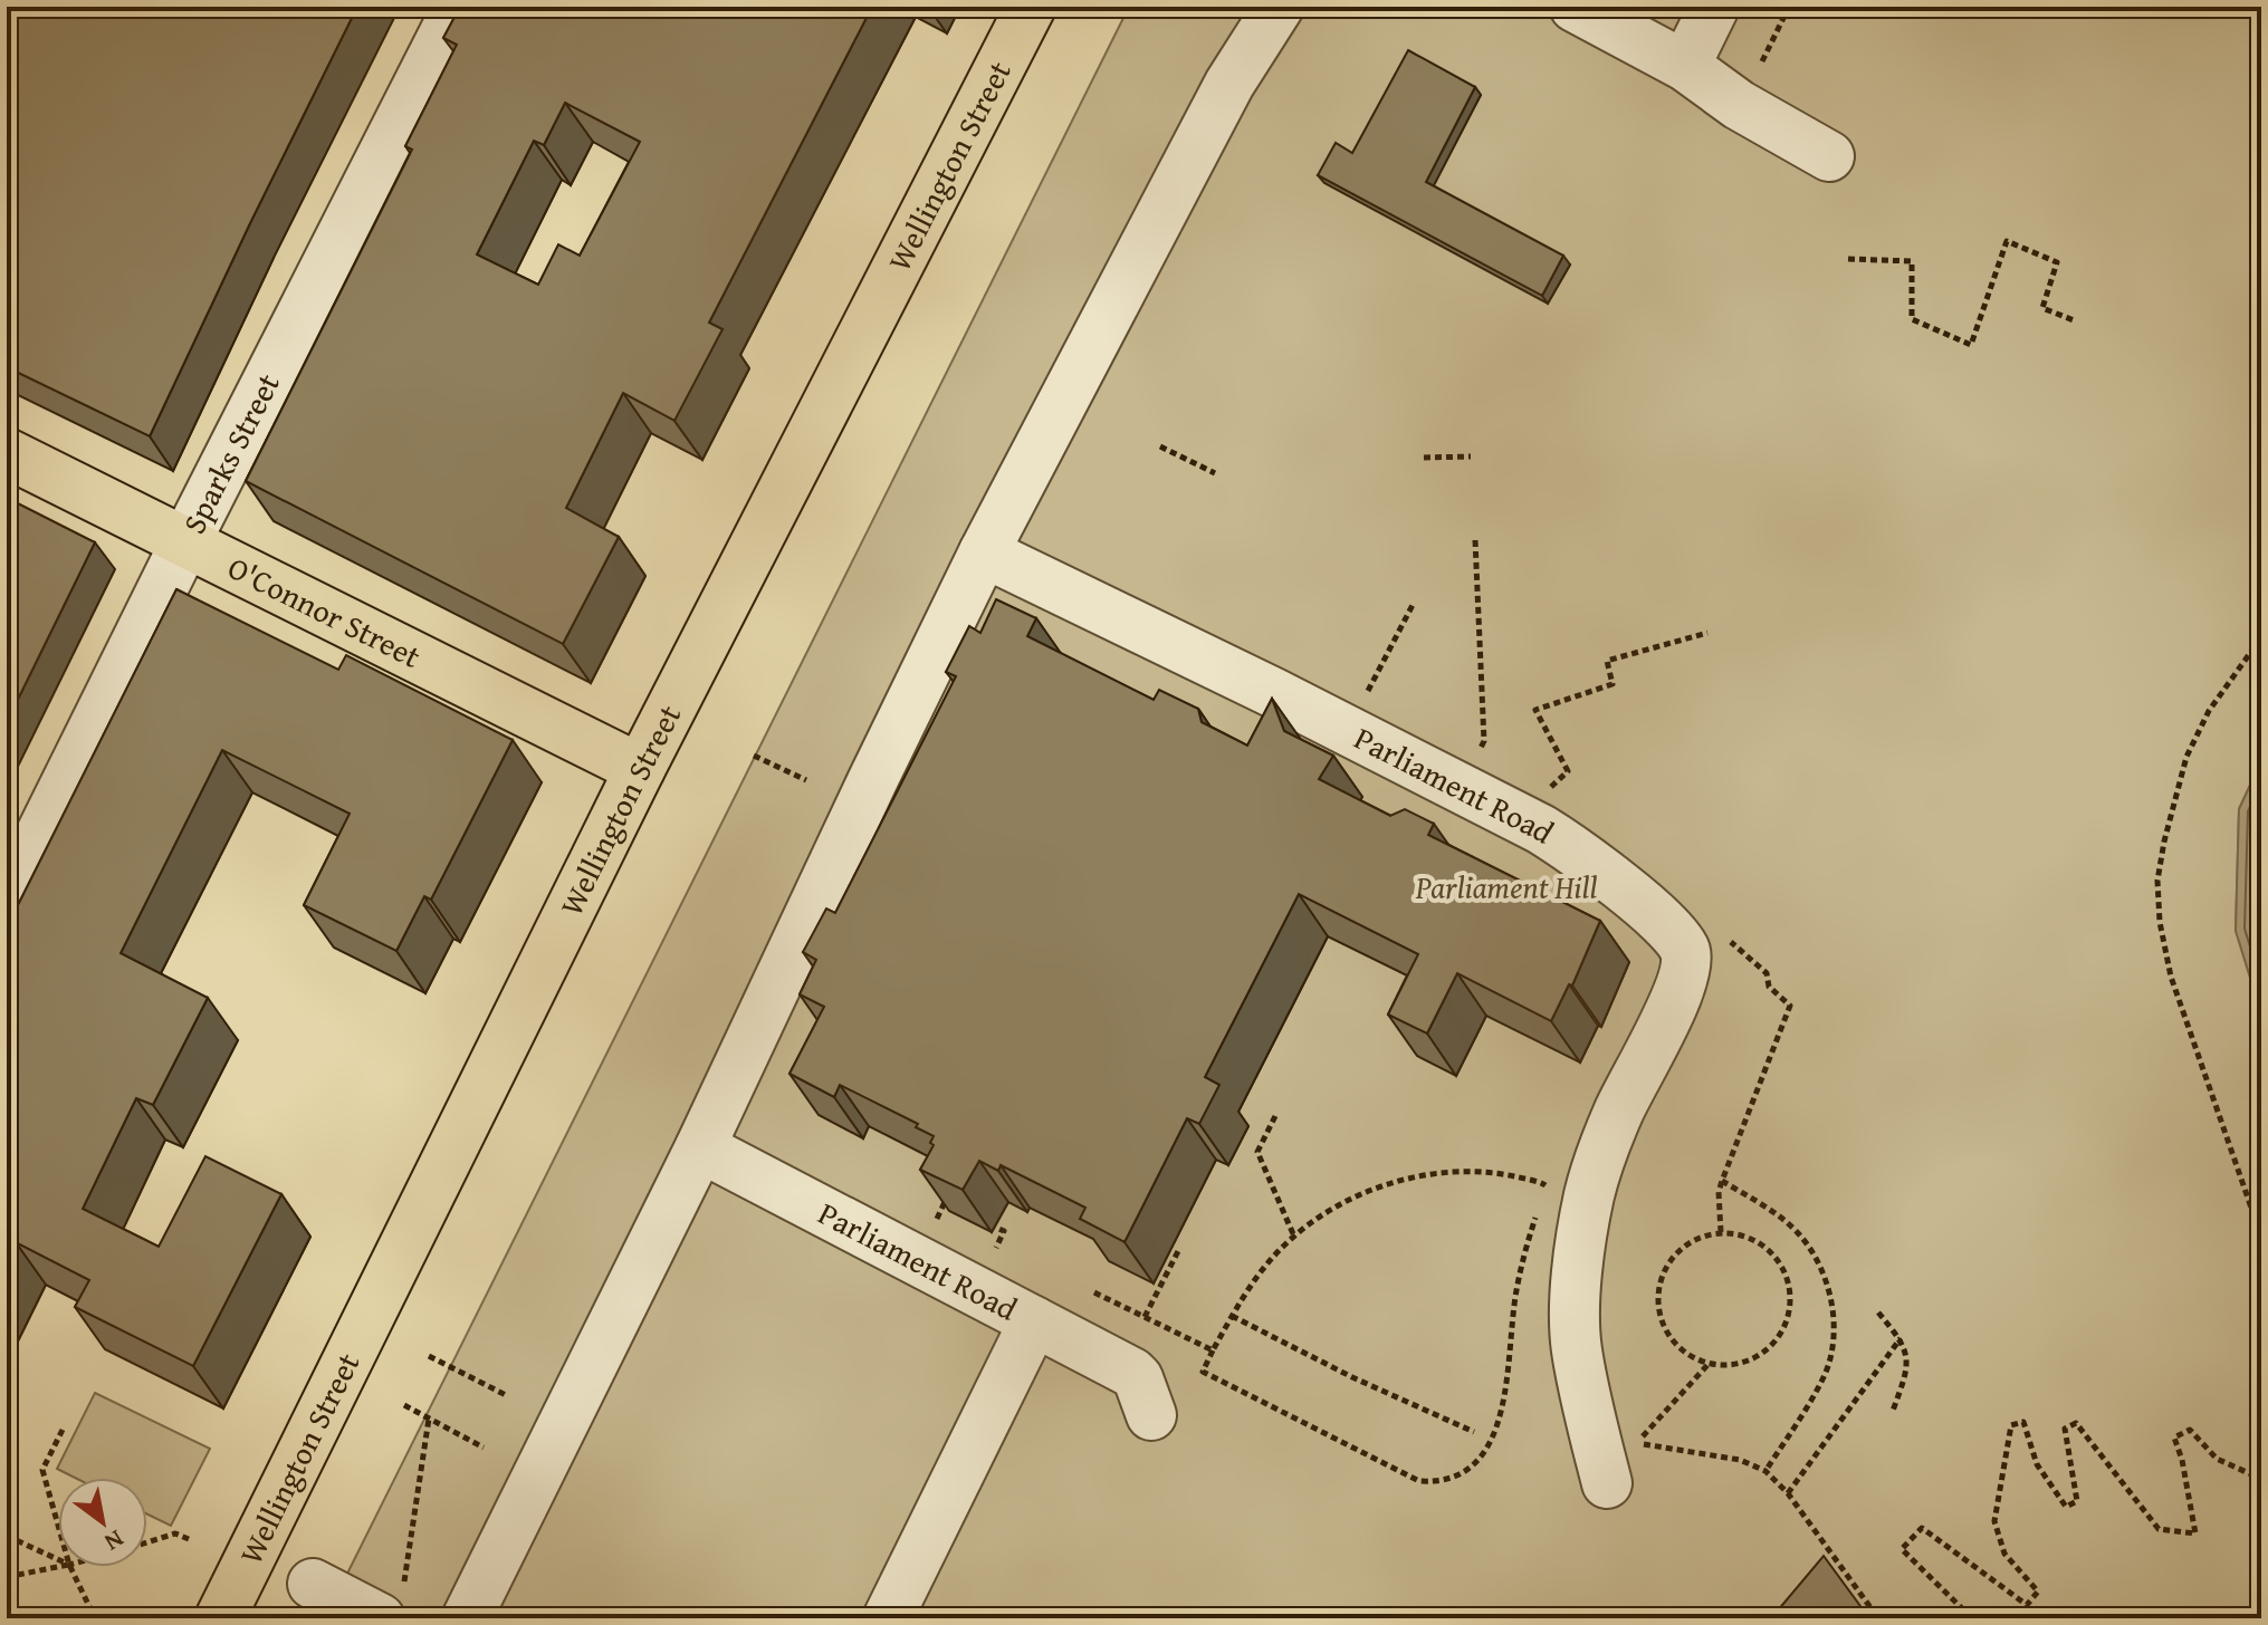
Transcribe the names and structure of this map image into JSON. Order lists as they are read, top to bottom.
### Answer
{
  "streets": {
    "main road": ["Wellington Street", "O'Connor Street"],
    "street": ["Sparks Street", "Parliament Road"]
  },
  "crossings": [
    ["Wellington Street", "O'Connor Street"],
    ["Sparks Street", "O'Connor Street"]
  ],
  "parks": ["Parliament Hill"],
  "north": "bottom right"
}
